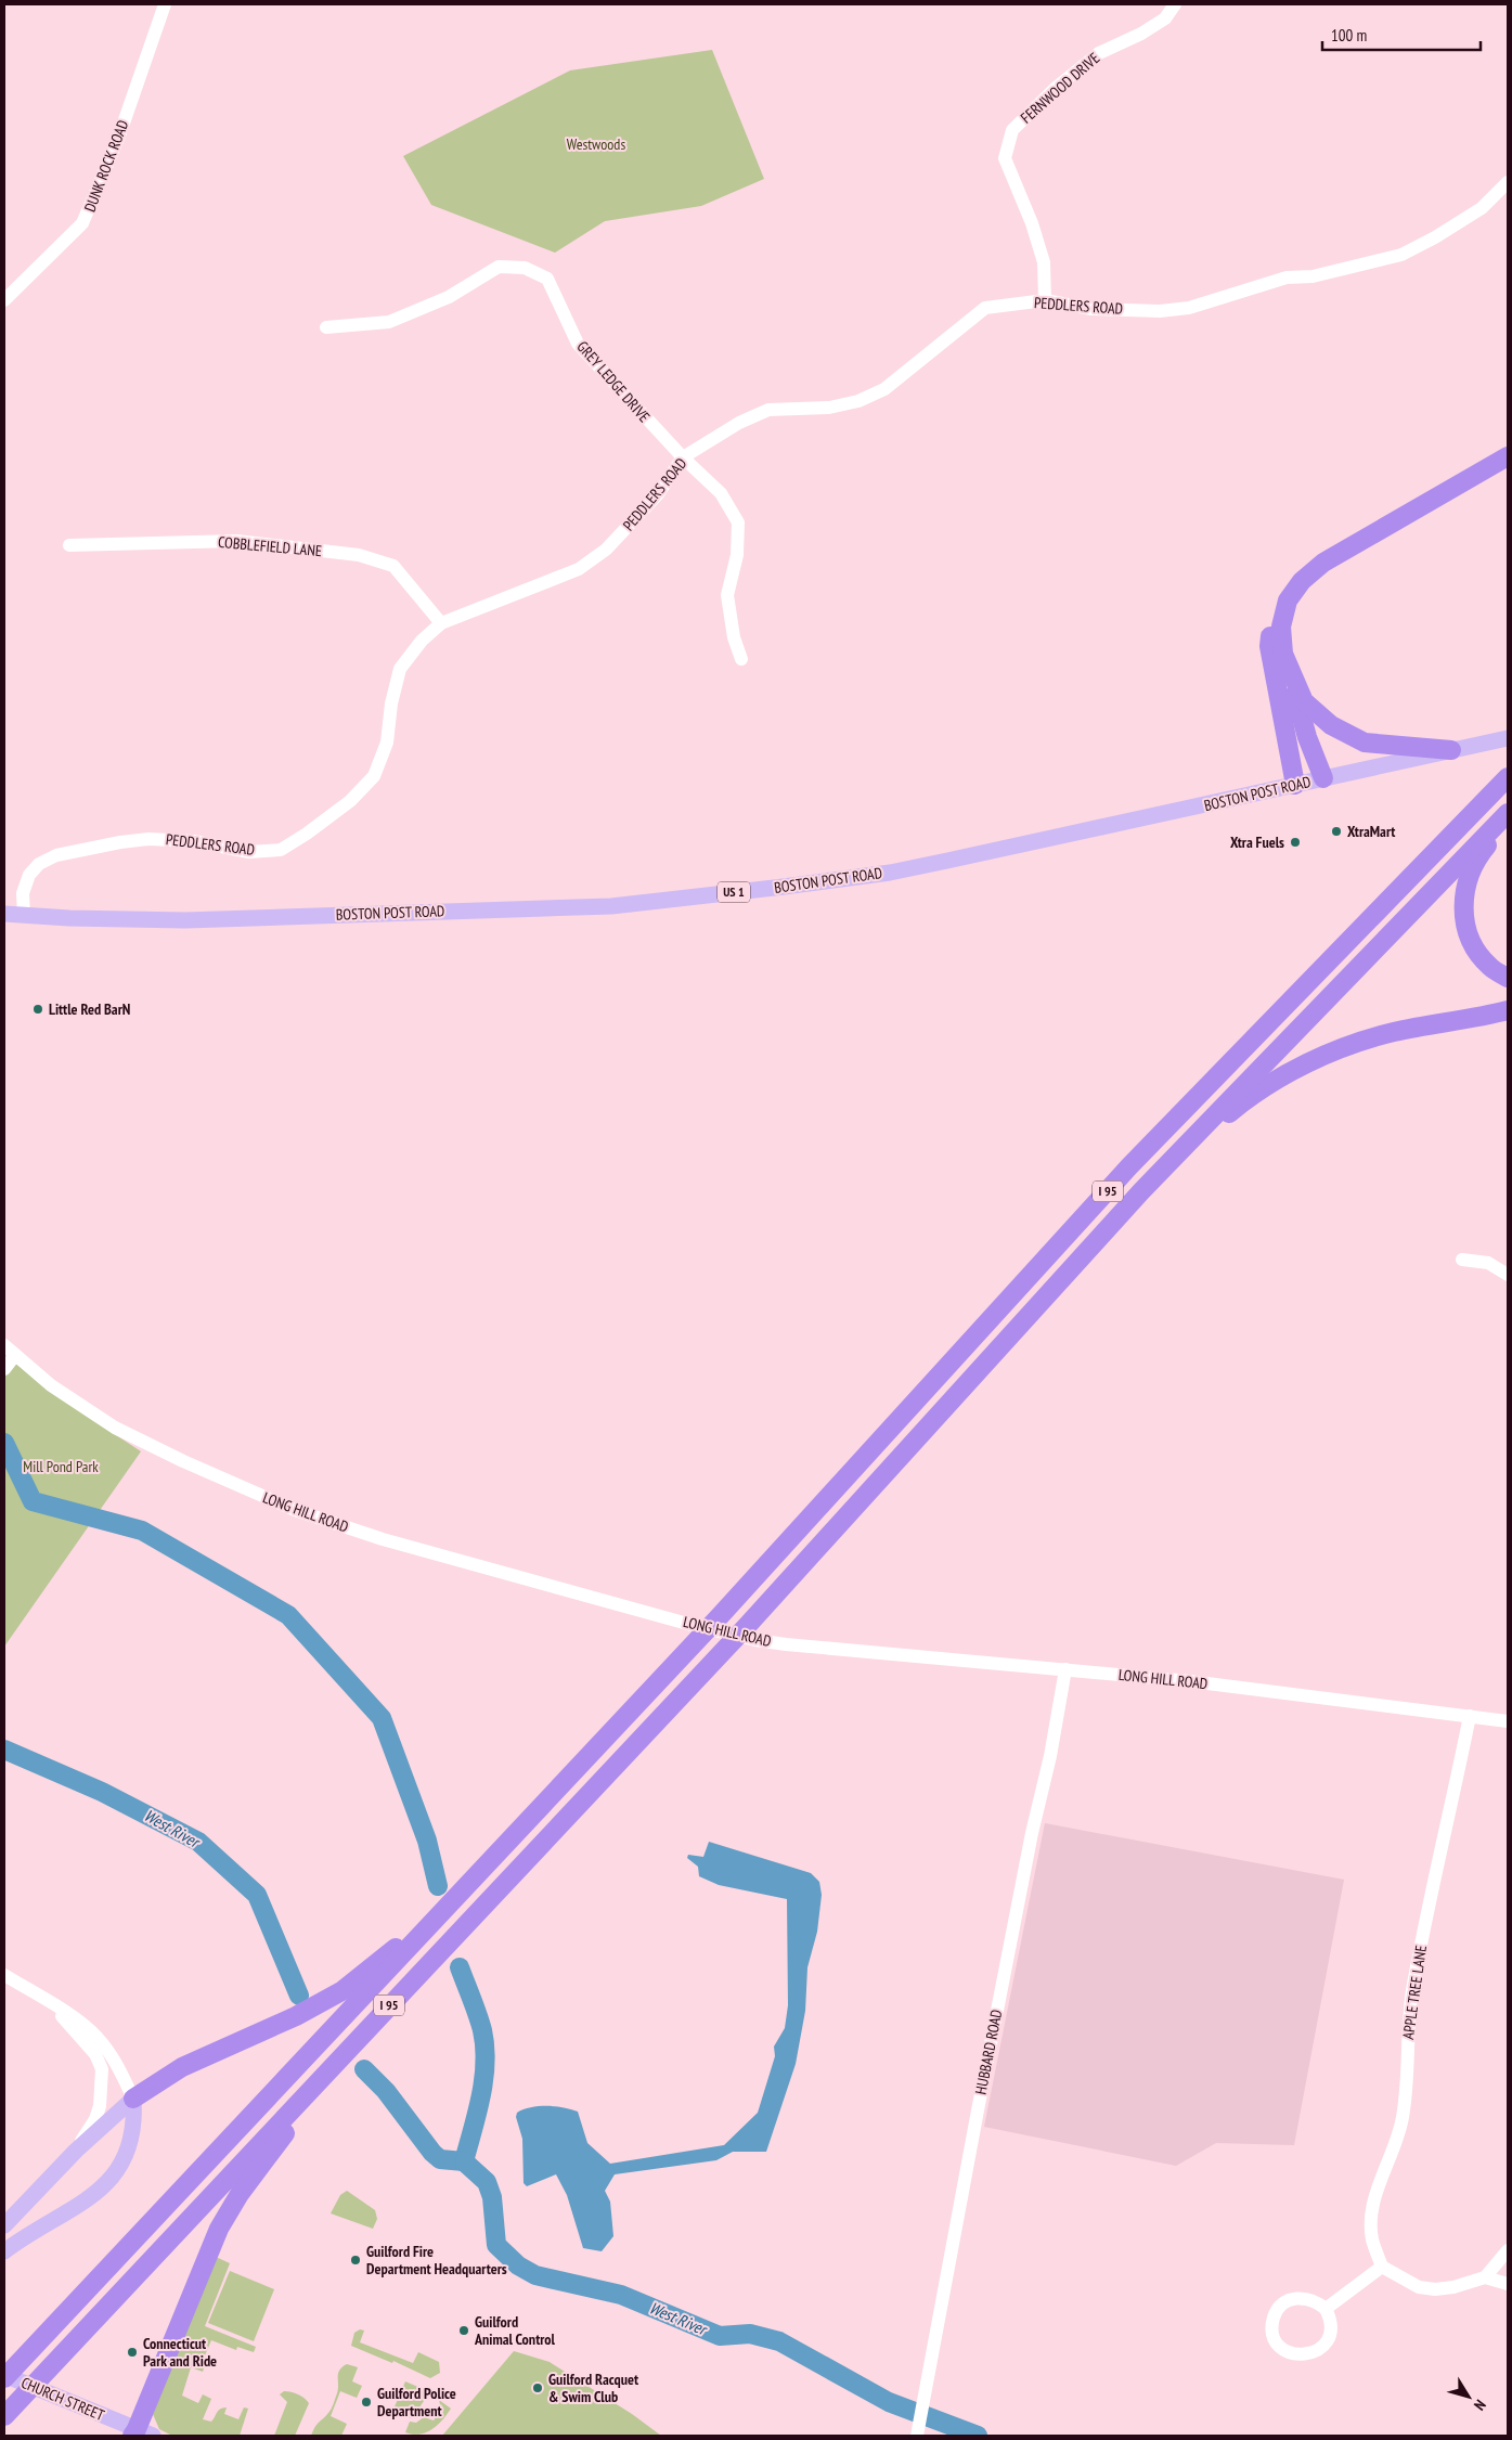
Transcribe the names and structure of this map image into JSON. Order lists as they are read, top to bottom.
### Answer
{
  "streets": {
    "highway": ["I 95"],
    "main road": ["BOSTON POST ROAD", "US 1", "CHURCH STREET"],
    "street": [
      "FERNWOOD DRIVE",
      "DUNK ROCK ROAD",
      "PEDDLERS ROAD",
      "GREY LEDGE DRIVE",
      "COBBLEFIELD LANE",
      "LONG HILL ROAD",
      "APPLE TREE LANE",
      "HUBBARD ROAD"
    ]
  },
  "crossings": [
    ["FERNWOOD DRIVE", "PEDDLERS ROAD"],
    ["PEDDLERS ROAD", "GREY LEDGE DRIVE"],
    ["PEDDLERS ROAD", "COBBLEFIELD LANE"],
    ["PEDDLERS ROAD", "BOSTON POST ROAD"],
    ["I 95", "CHURCH STREET"],
    ["LONG HILL ROAD", "APPLE TREE LANE"],
    ["LONG HILL ROAD", "HUBBARD ROAD"]
  ],
  "water": ["West River"],
  "parks": ["Westwoods", "Mill Pond Park"],
  "places": [
    "XtraMart",
    "Xtra Fuels",
    "Little Red BarN",
    "Guilford Fire Department Headquarters",
    "Guilford Animal Control",
    "Connecticut Park and Ride",
    "Guilford Racquet & Swim Club",
    "Guilford Police Department"
  ],
  "scale_bar": "100 m",
  "north": "bottom right"
}
